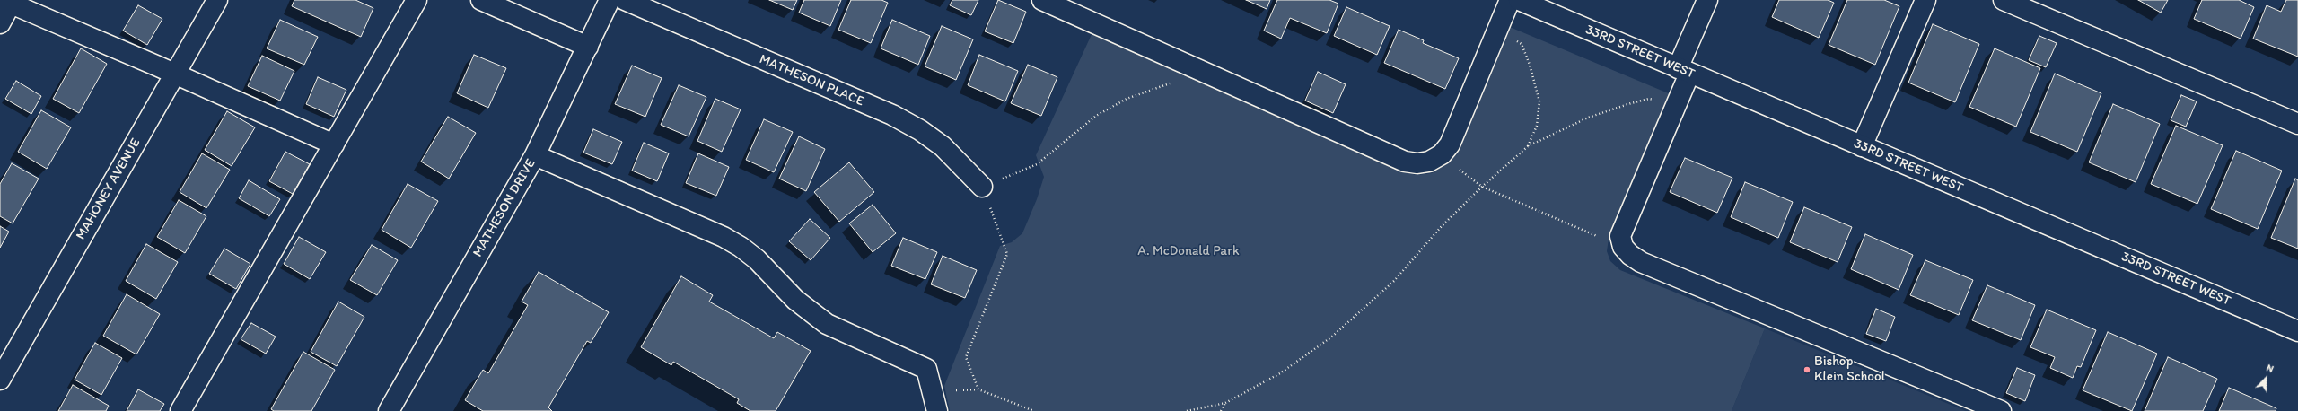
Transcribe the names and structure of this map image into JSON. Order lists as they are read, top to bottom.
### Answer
{
  "streets": {
    "street": [
      "33RD STREET WEST",
      "MATHESON PLACE",
      "MAHONEY AVENUE",
      "MATHESON DRIVE"
    ]
  },
  "parks": ["A. McDonald Park"],
  "places": ["Bishop Klein School"],
  "north": "top right"
}
